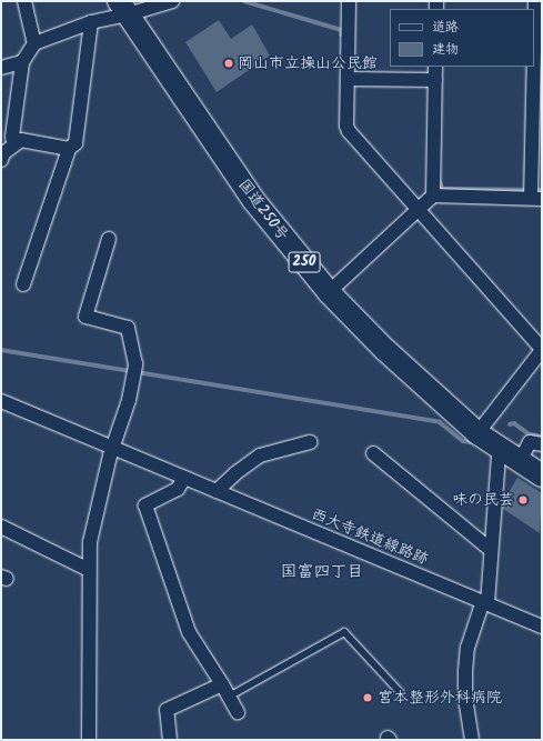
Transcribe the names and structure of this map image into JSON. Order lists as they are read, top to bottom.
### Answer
{
  "streets": {
    "highway": ["国道250号", "250"],
    "street": ["西大寺鉄道線路跡"]
  },
  "districts": ["国富四丁目"],
  "places": ["岡山市立操山公民館", "味の民芸", "宮本整形外科病院"],
  "legend": ["道路", "建物"]
}
